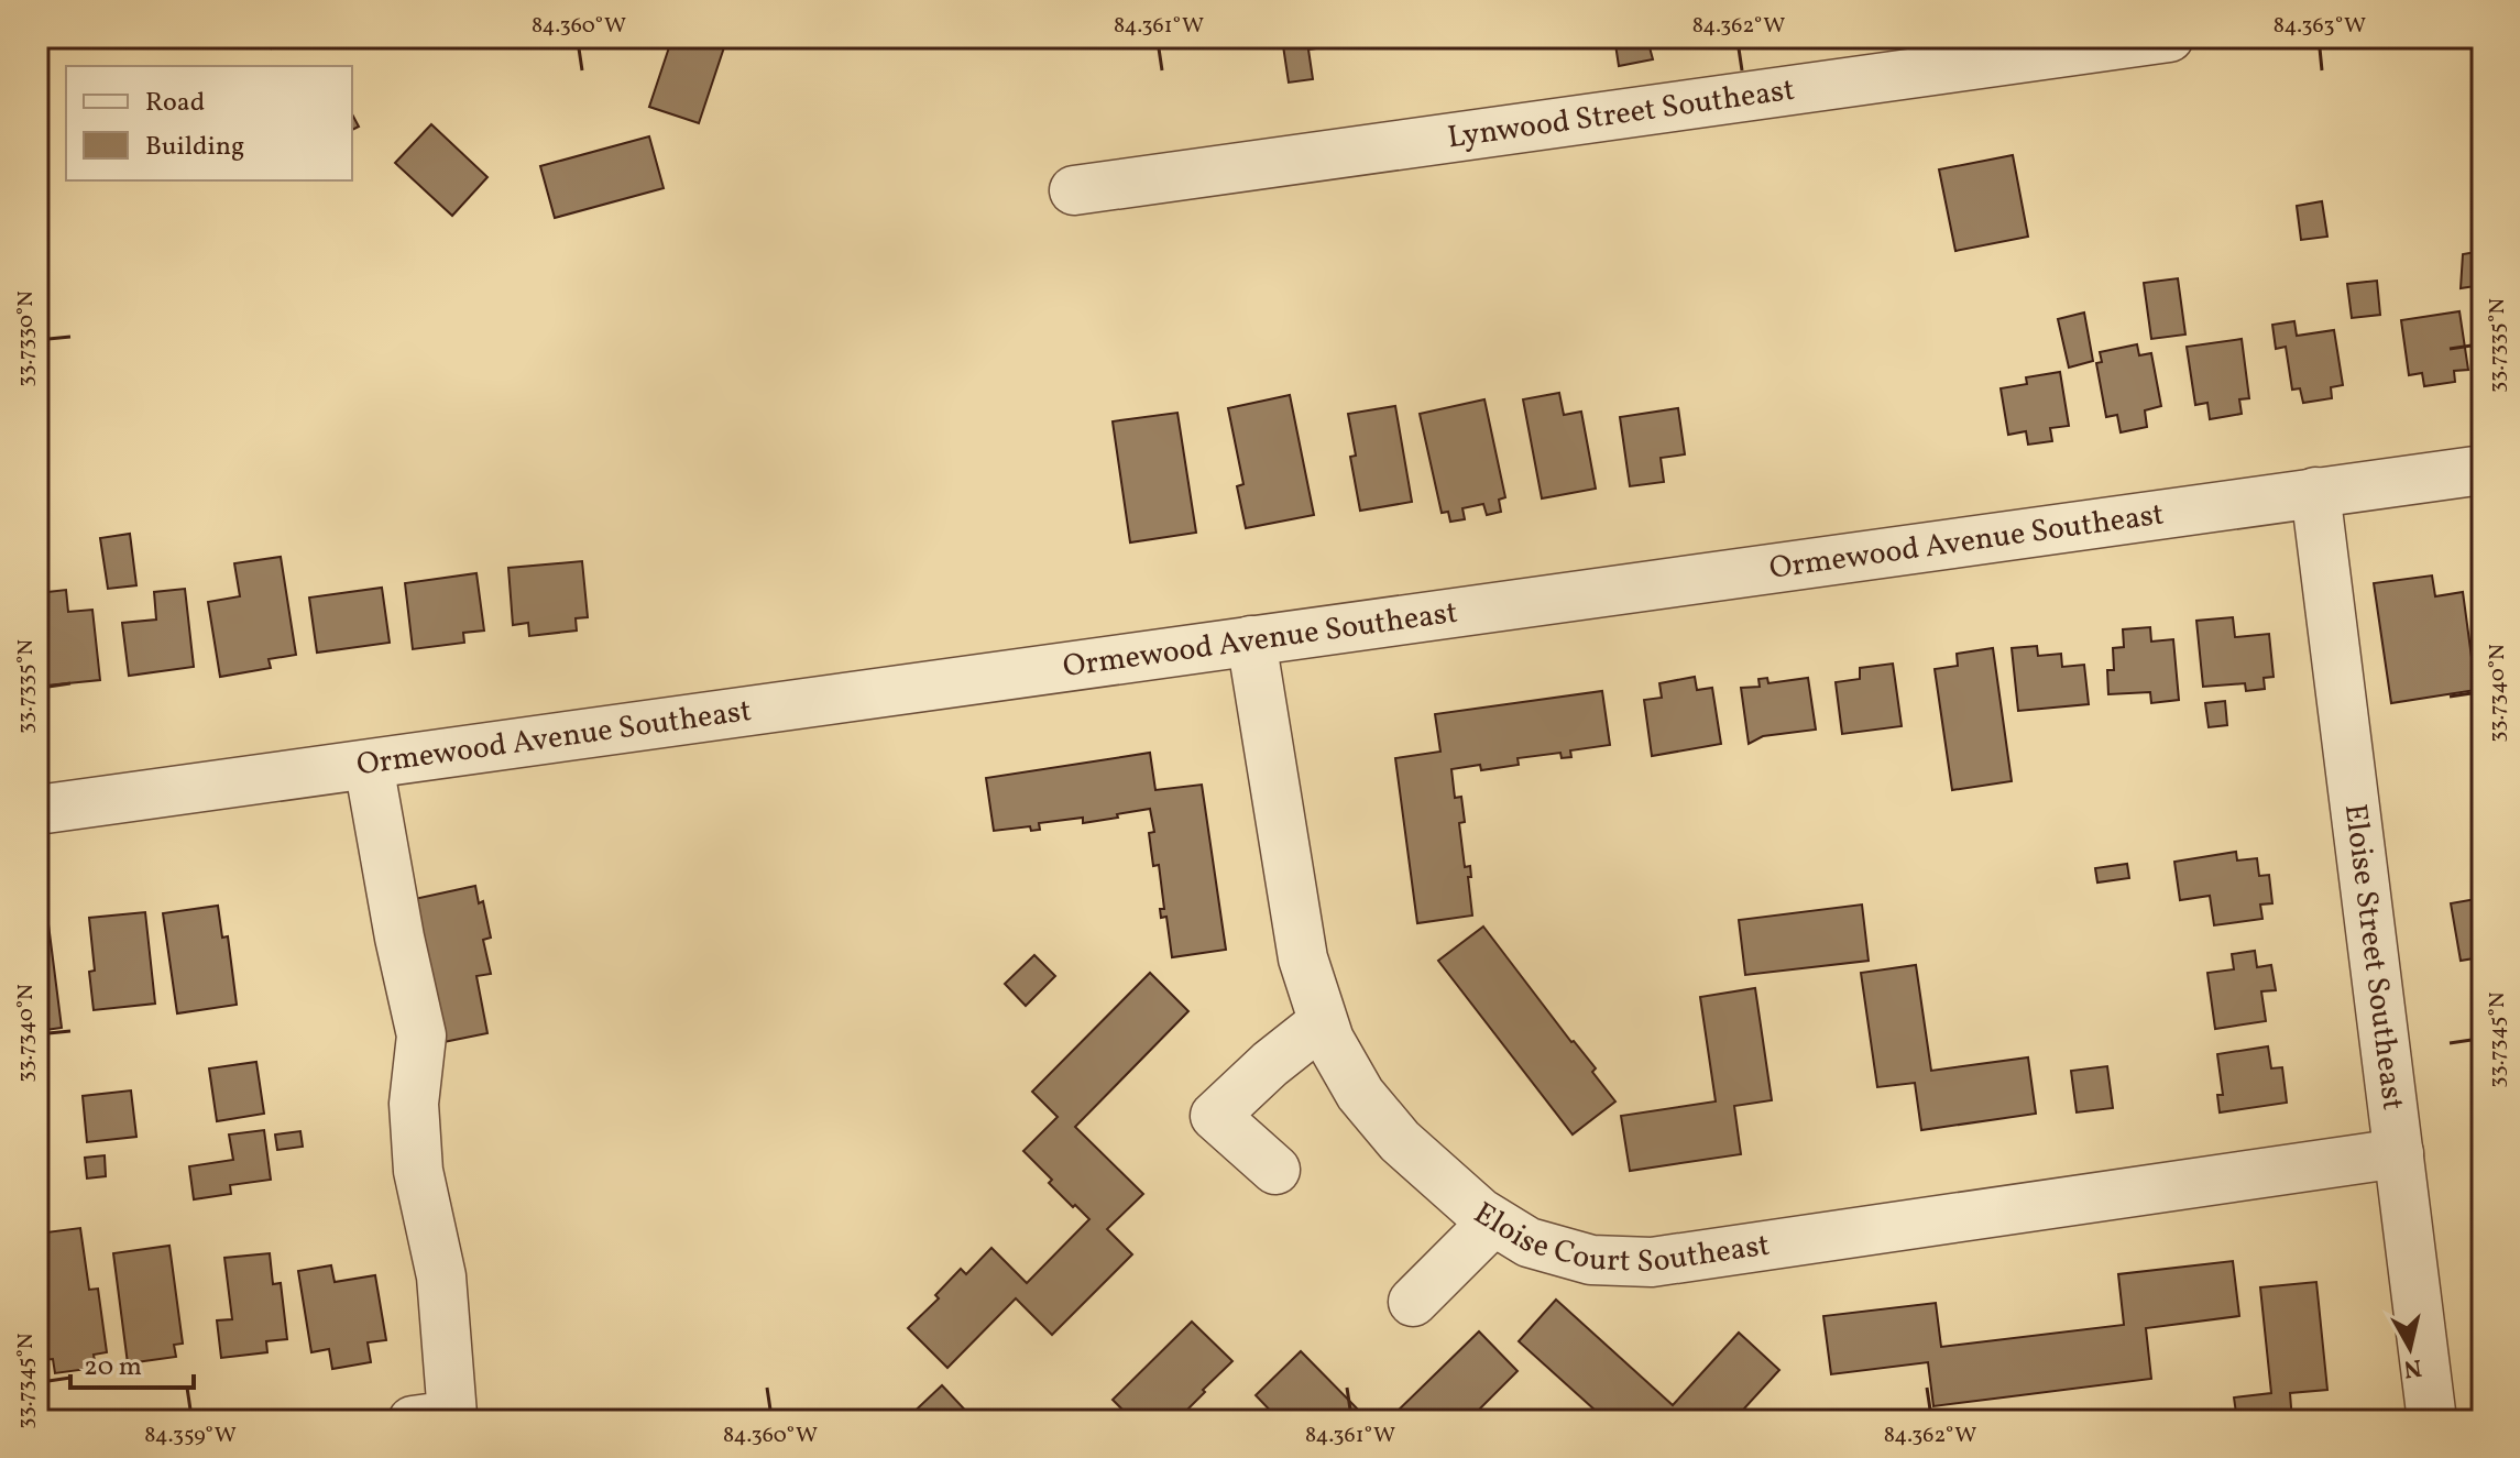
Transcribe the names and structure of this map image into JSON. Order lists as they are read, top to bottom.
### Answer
{
  "streets": {
    "street": [
      "Lynwood Street Southeast",
      "Ormewood Avenue Southeast",
      "Eloise Street Southeast",
      "Eloise Court Southeast"
    ]
  },
  "crossings": [
    ["Ormewood Avenue Southeast", "Eloise Street Southeast"],
    ["Ormewood Avenue Southeast", "Eloise Court Southeast"],
    ["Eloise Street Southeast", "Eloise Court Southeast"]
  ],
  "legend": ["Road", "Building"],
  "scale_bar": "20 m",
  "north": "bottom",
  "coordinates": [
    "84.360°W",
    "84.361°W",
    "84.362°W",
    "84.363°W",
    "33.7330°N",
    "33.7335°N",
    "33.7340°N",
    "33.7345°N",
    "84.359°W"
  ]
}
